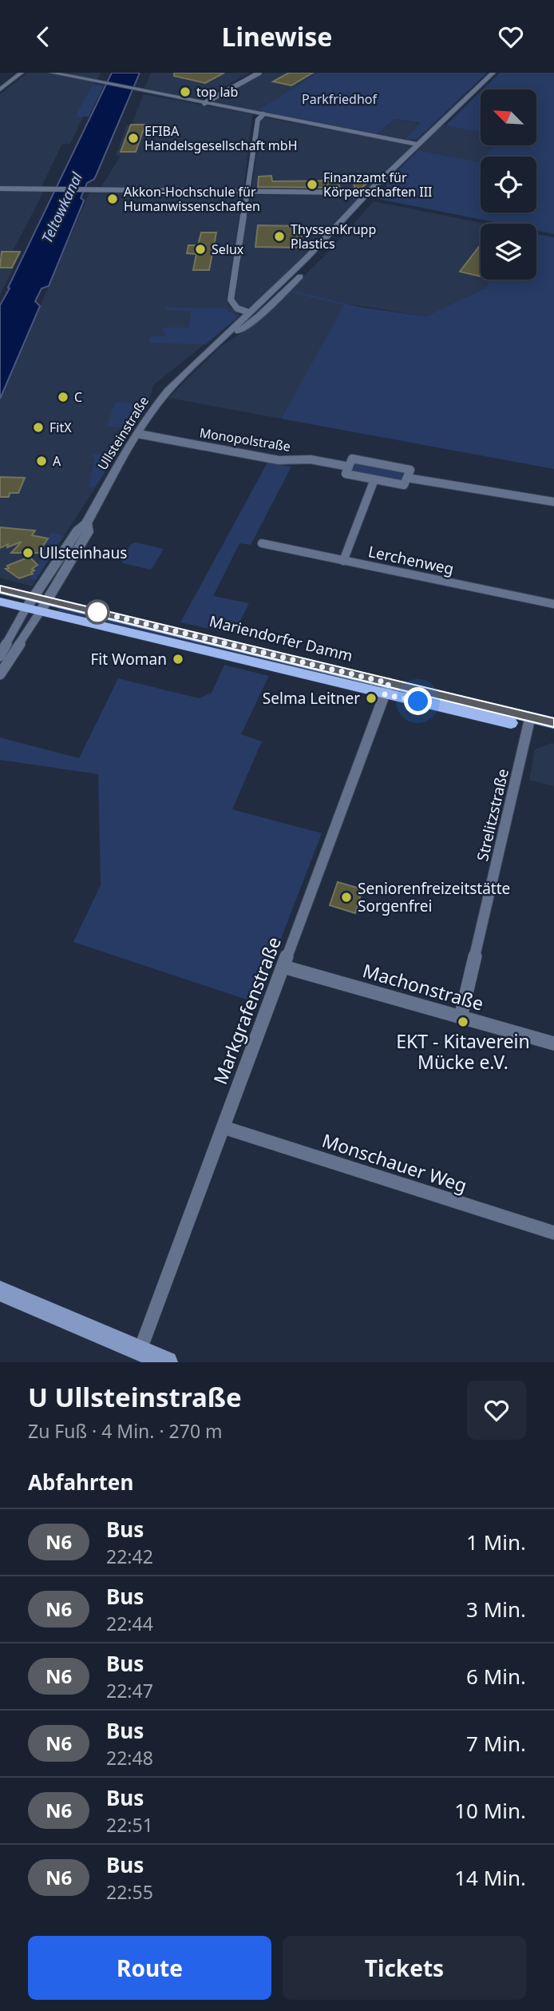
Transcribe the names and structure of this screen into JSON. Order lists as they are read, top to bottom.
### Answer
{
  "streets": {
    "main road": ["Mariendorfer Damm"],
    "street": [
      "Ullsteinstraße",
      "Monopolstraße",
      "Lerchenweg",
      "Strelitzstraße",
      "Machonstraße",
      "Markgrafenstraße",
      "Monschauer Weg"
    ]
  },
  "crossings": [
    ["Ullsteinstraße", "Monopolstraße"],
    ["Ullsteinstraße", "Mariendorfer Damm"],
    ["Mariendorfer Damm", "Strelitzstraße"],
    ["Mariendorfer Damm", "Markgrafenstraße"],
    ["Strelitzstraße", "Machonstraße"],
    ["Machonstraße", "Markgrafenstraße"],
    ["Markgrafenstraße", "Monschauer Weg"]
  ],
  "water": ["Teltowkanal"],
  "parks": ["Parkfriedhof"],
  "places": [
    "top lab",
    "EFIBA Handelsgesellschaft mbH",
    "Finanzamt für Körperschaften III",
    "Akkon-Hochschule für Humanwissenschaften",
    "ThyssenKrupp Plastics",
    "Selux",
    "C",
    "FitX",
    "A",
    "Ullsteinhaus",
    "Fit Woman",
    "Selma Leitner",
    "Seniorenfreizeitstätte Sorgenfrei",
    "EKT - Kitaverein Mücke e.V."
  ],
  "lines": ["bus line N6"],
  "north": "top left",
  "page": {
    "header": "Linewise",
    "heading": [
      ["U Ullsteinstraße", "Zu Fuß · 4 Min. · 270 m"],
      "Abfahrten"
    ],
    "list": [
      {
        "mark": "N6",
        "name": "Bus",
        "note": "22:42",
        "value": "1 Min."
      },
      {
        "mark": "N6",
        "name": "Bus",
        "note": "22:44",
        "value": "3 Min."
      },
      {
        "mark": "N6",
        "name": "Bus",
        "note": "22:47",
        "value": "6 Min."
      },
      {
        "mark": "N6",
        "name": "Bus",
        "note": "22:48",
        "value": "7 Min."
      },
      {
        "mark": "N6",
        "name": "Bus",
        "note": "22:51",
        "value": "10 Min."
      },
      {
        "mark": "N6",
        "name": "Bus",
        "note": "22:55",
        "value": "14 Min."
      }
    ],
    "buttons": ["Route", "Tickets"]
  }
}
